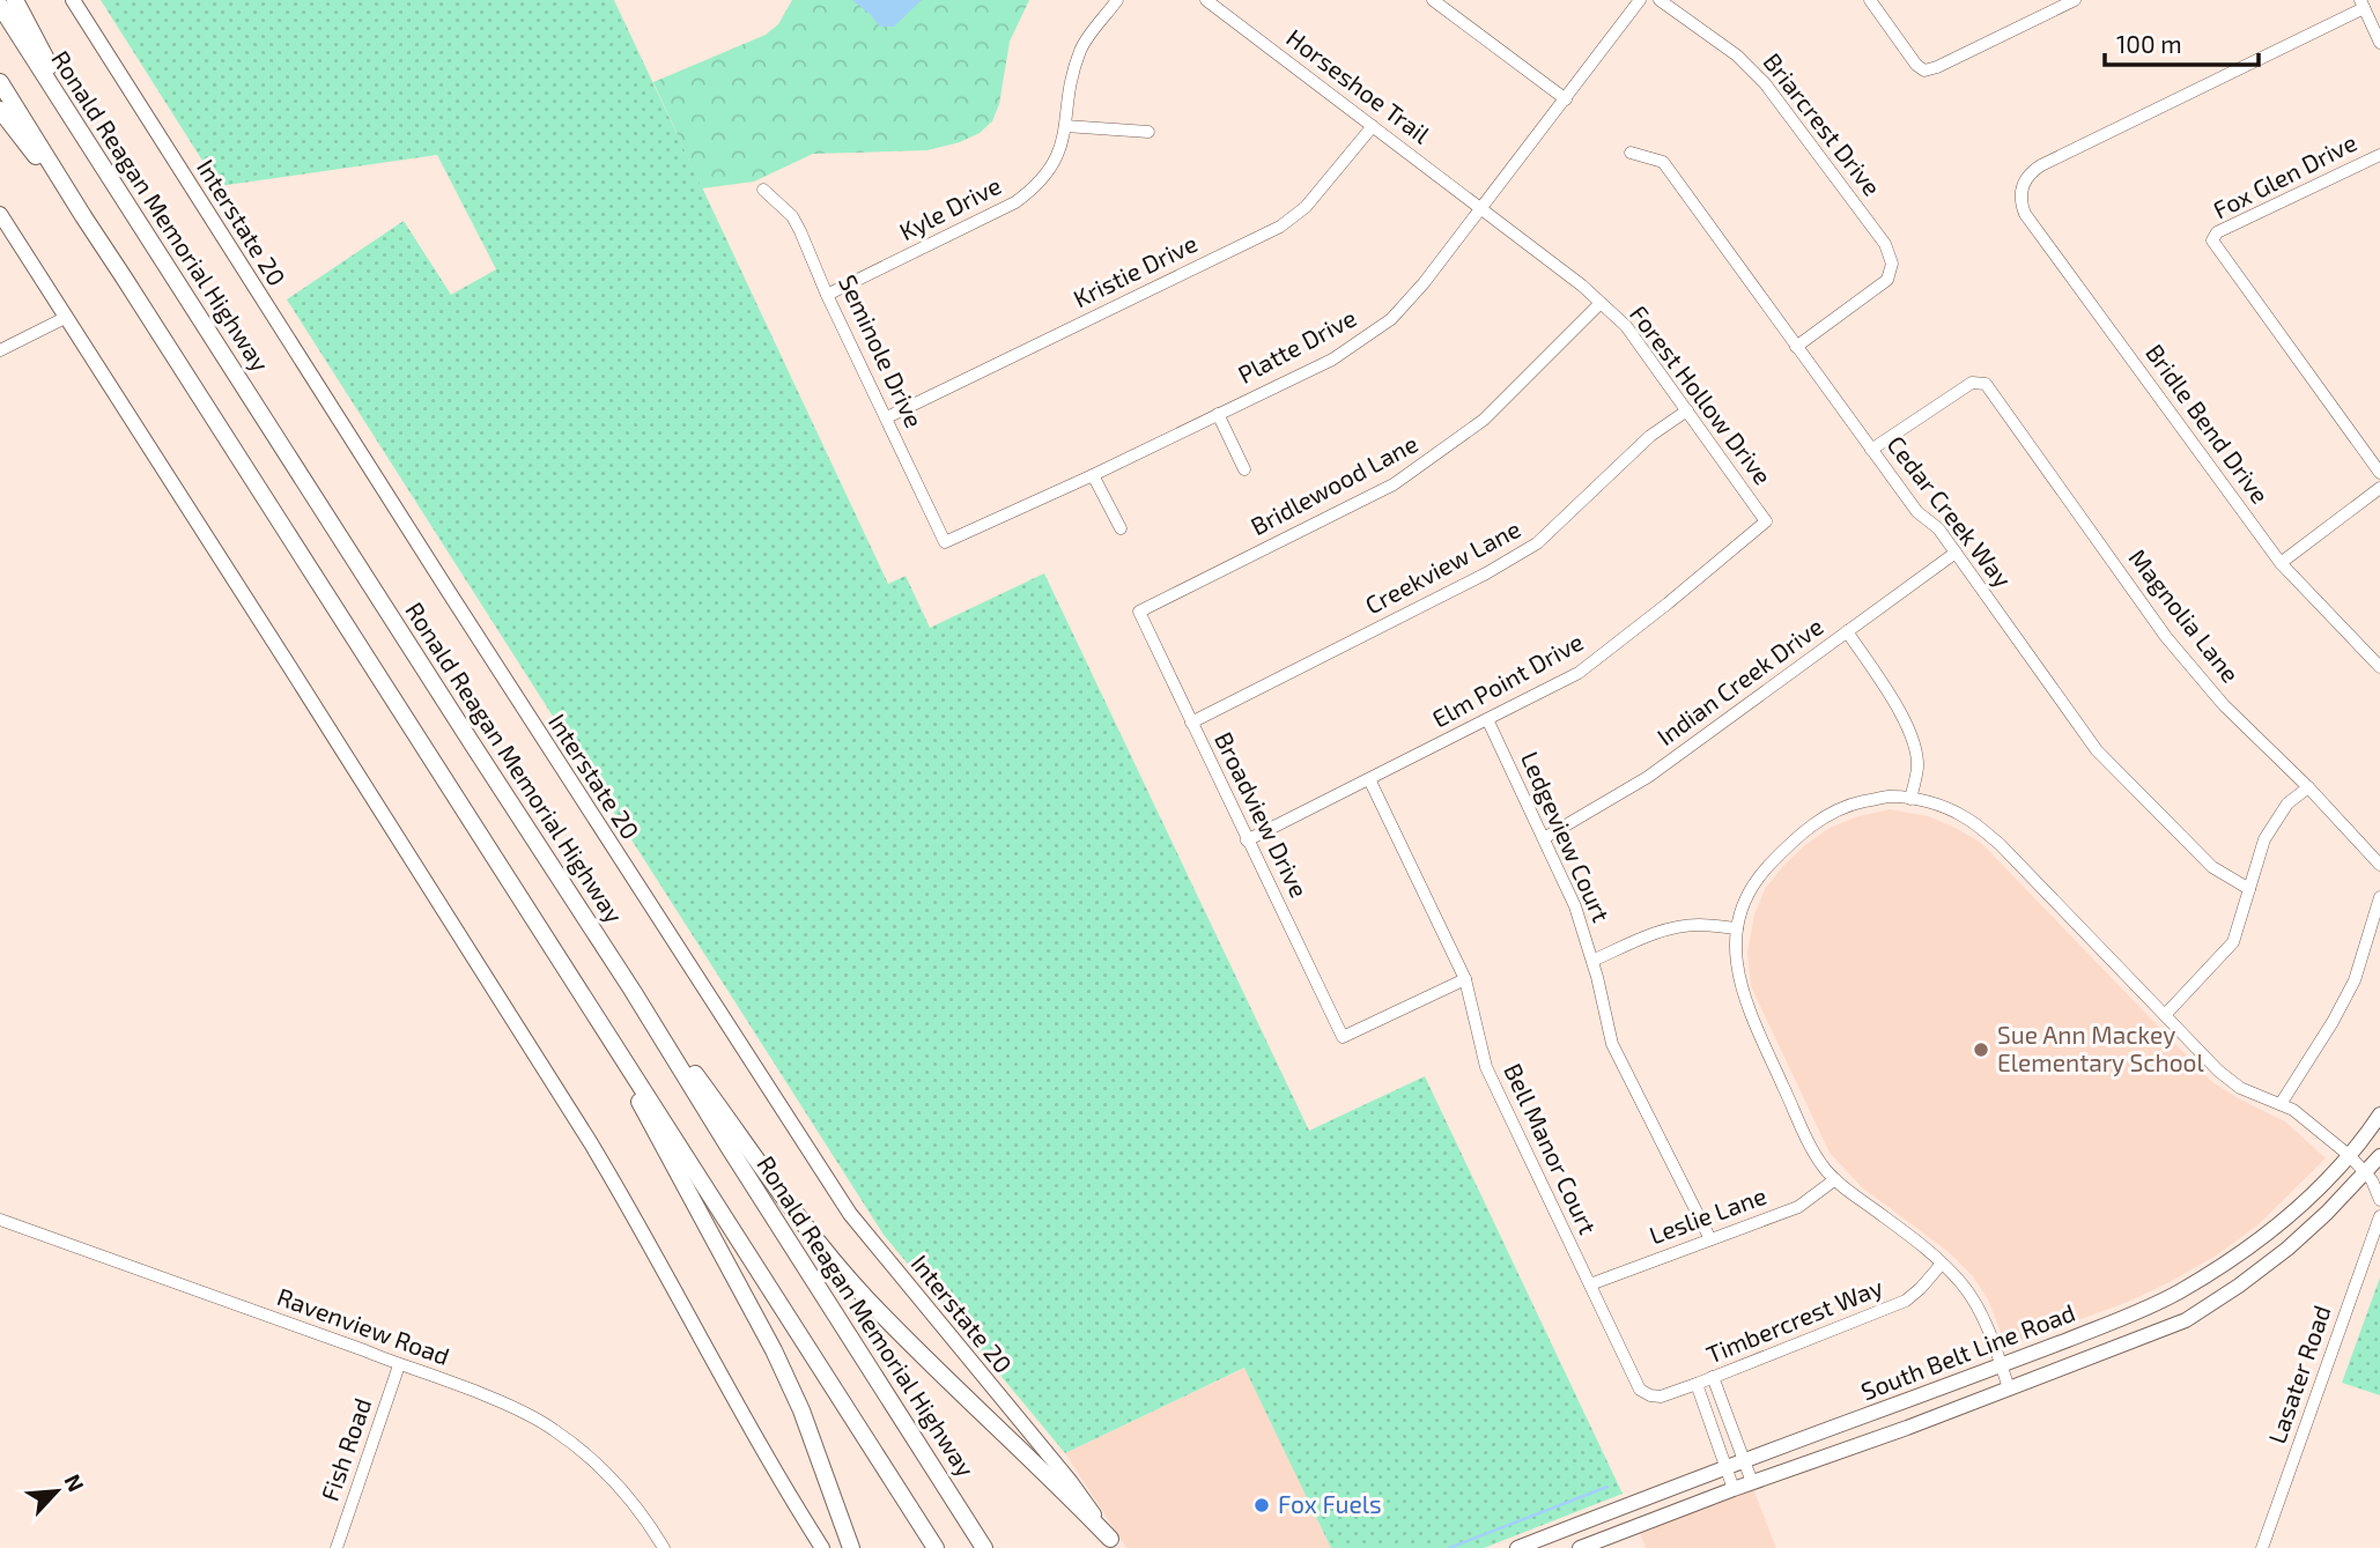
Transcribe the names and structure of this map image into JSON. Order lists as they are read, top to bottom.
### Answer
{
  "streets": {
    "highway": ["Ronald Reagan Memorial Highway"],
    "main road": ["Interstate 20", "South Belt Line Road"],
    "street": [
      "Horseshoe Trail",
      "Briarcrest Drive",
      "Fox Glen Drive",
      "Kyle Drive",
      "Kristie Drive",
      "Platte Drive",
      "Seminole Drive",
      "Forest Hollow Drive",
      "Bridle Bend Drive",
      "Bridlewood Lane",
      "Cedar Creek Way",
      "Creekview Lane",
      "Magnolia Lane",
      "Elm Point Drive",
      "Indian Creek Drive",
      "Broadview Drive",
      "Ledgeview Court",
      "Bell Manor Court",
      "Leslie Lane",
      "Timbercrest Way",
      "Ravenview Road",
      "Lasater Road",
      "Fish Road"
    ]
  },
  "crossings": [
    ["Horseshoe Trail", "Kristie Drive"],
    ["Horseshoe Trail", "Platte Drive"],
    ["Horseshoe Trail", "Forest Hollow Drive"],
    ["Briarcrest Drive", "Cedar Creek Way"],
    ["Kyle Drive", "Seminole Drive"],
    ["Kristie Drive", "Seminole Drive"],
    ["Platte Drive", "Seminole Drive"],
    ["Platte Drive", "Forest Hollow Drive"],
    ["Forest Hollow Drive", "Bridlewood Lane"],
    ["Forest Hollow Drive", "Creekview Lane"],
    ["Forest Hollow Drive", "Elm Point Drive"],
    ["Bridlewood Lane", "Broadview Drive"],
    ["Cedar Creek Way", "Magnolia Lane"],
    ["Cedar Creek Way", "Indian Creek Drive"],
    ["Creekview Lane", "Broadview Drive"],
    ["Elm Point Drive", "Broadview Drive"],
    ["Elm Point Drive", "Ledgeview Court"],
    ["Elm Point Drive", "Bell Manor Court"],
    ["Indian Creek Drive", "Ledgeview Court"],
    ["Broadview Drive", "Bell Manor Court"],
    ["Ledgeview Court", "Leslie Lane"],
    ["Bell Manor Court", "Leslie Lane"],
    ["Bell Manor Court", "Timbercrest Way"],
    ["Ravenview Road", "Fish Road"]
  ],
  "places": ["Sue Ann Mackey Elementary School", "Fox Fuels"],
  "scale_bar": "100 m",
  "north": "top right"
}
